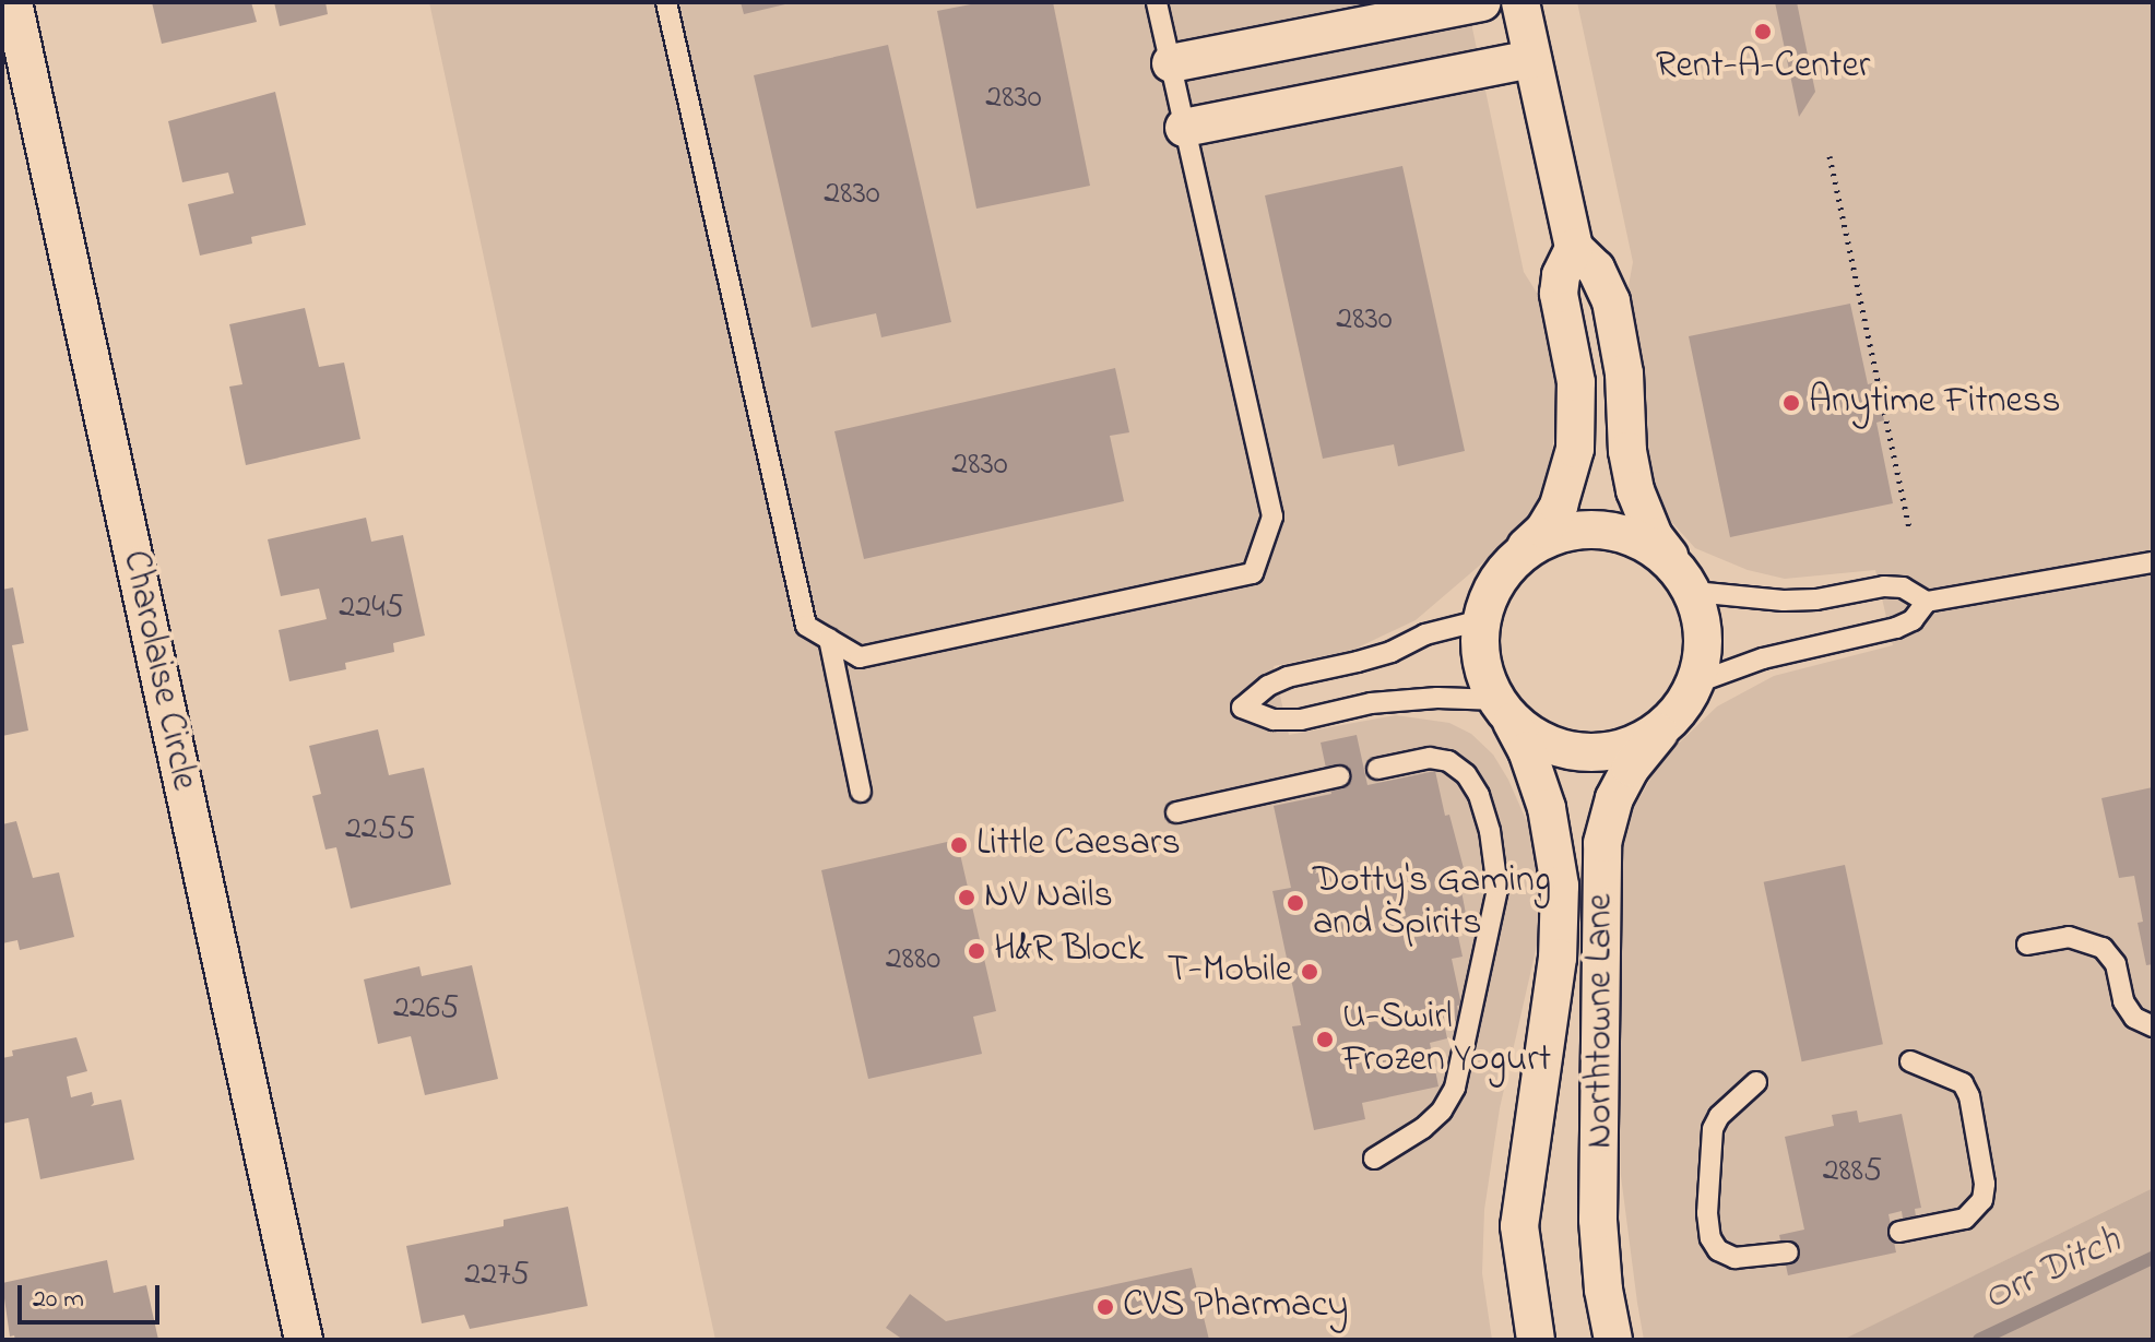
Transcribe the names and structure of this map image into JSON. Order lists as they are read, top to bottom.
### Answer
{
  "streets": {
    "street": ["Charolaise Circle", "Northtowne Lane"]
  },
  "water": ["Orr Ditch"],
  "places": [
    "Rent-A-Center",
    "Anytime Fitness",
    "Little Caesars",
    "NV Nails",
    "Dotty's Gaming and Spirits",
    "H&R Block",
    "T-Mobile",
    "U-Swirl Frozen Yogurt",
    "CVS Pharmacy"
  ],
  "house_numbers": [
    "2830",
    "2830",
    "2830",
    "2830",
    "2245",
    "2255",
    "2880",
    "2265",
    "2885",
    "2275"
  ],
  "scale_bar": "20 m"
}
